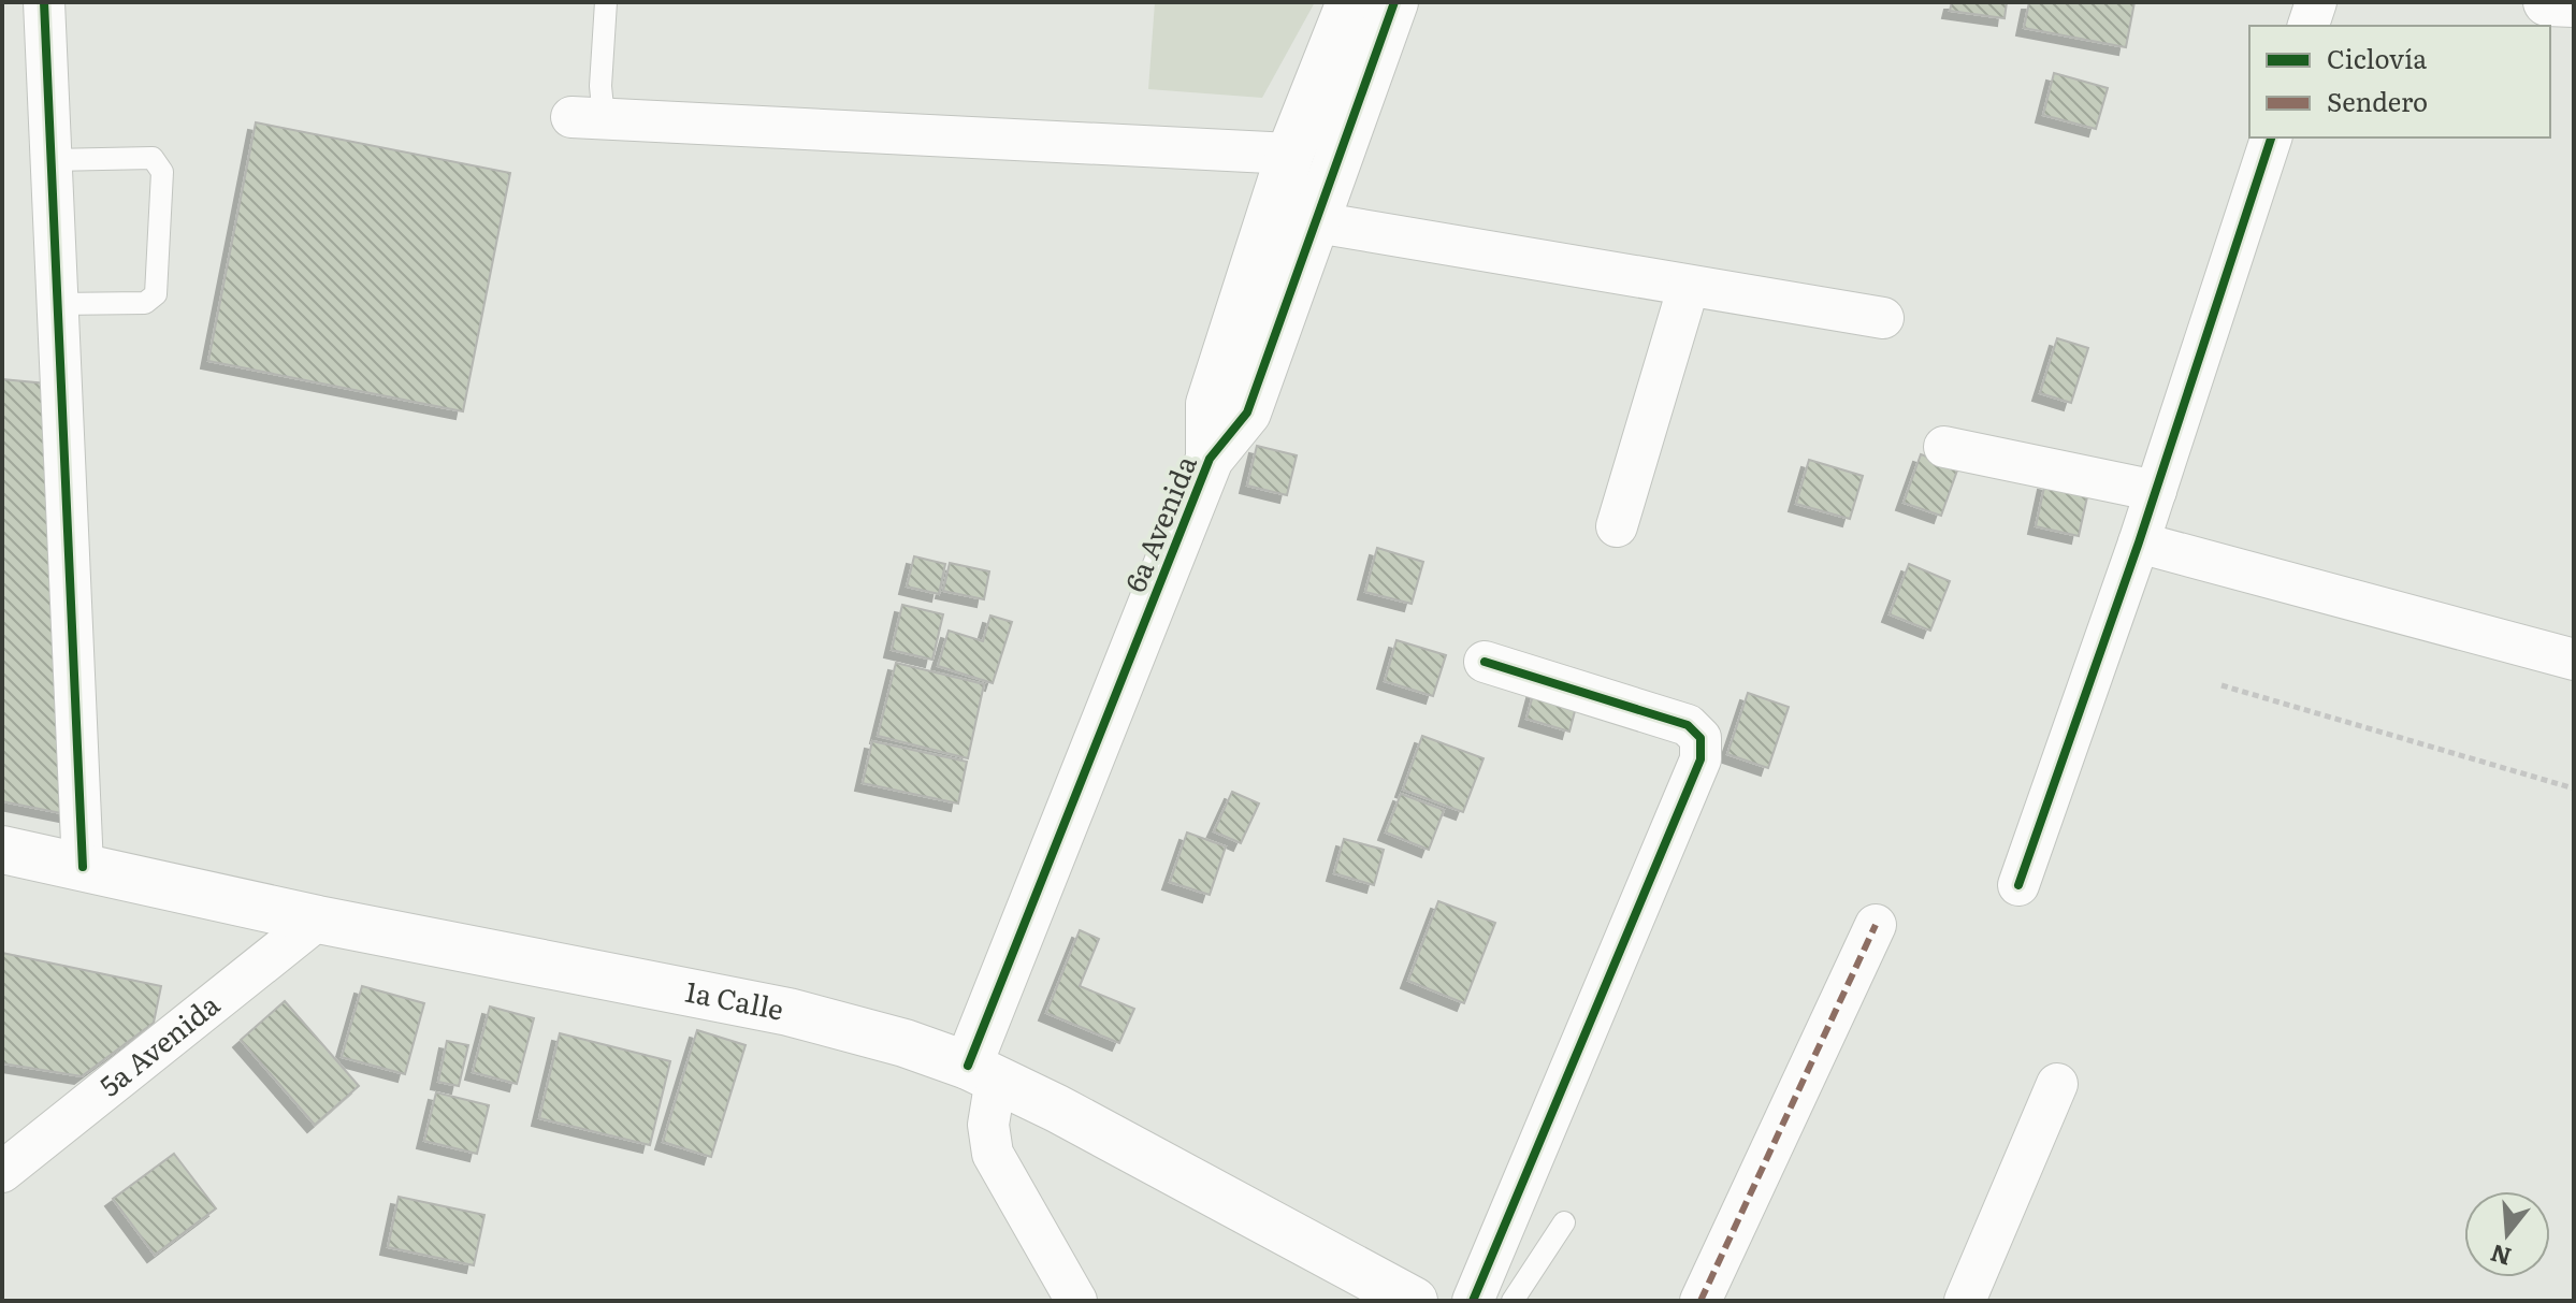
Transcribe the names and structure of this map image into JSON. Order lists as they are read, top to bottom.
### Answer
{
  "streets": {
    "street": ["6a Avenida", "1a Calle", "5a Avenida"]
  },
  "crossings": [
    ["6a Avenida", "1a Calle"],
    ["1a Calle", "5a Avenida"]
  ],
  "legend": ["Ciclovía", "Sendero"],
  "north": "bottom"
}
